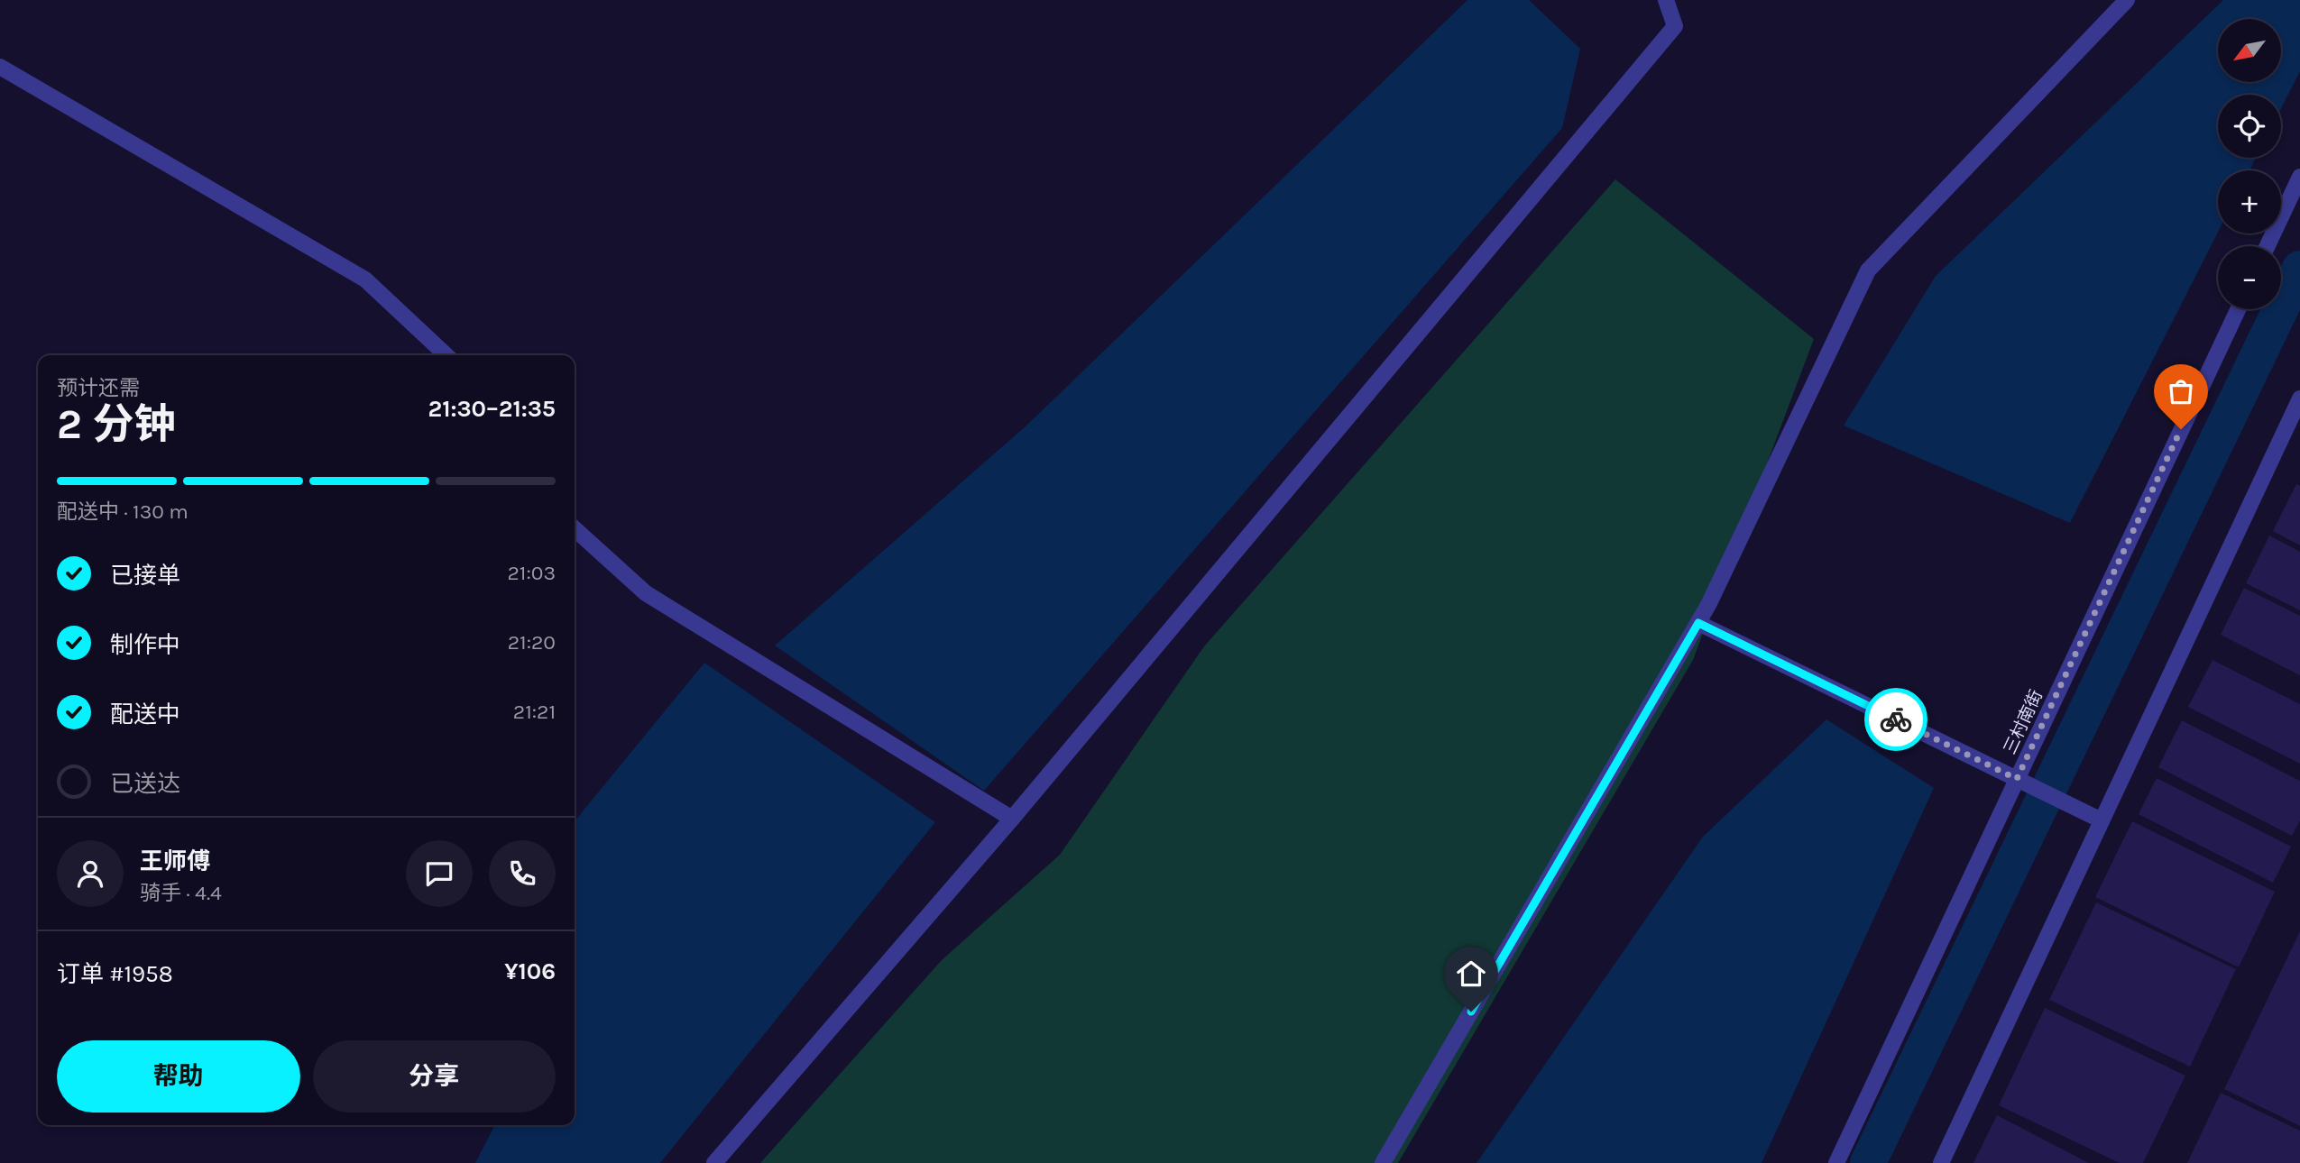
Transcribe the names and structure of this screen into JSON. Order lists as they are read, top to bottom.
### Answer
{
  "streets": {
    "street": ["三村南街"]
  },
  "north": "bottom left",
  "page": {
    "map_buttons": ["+", "−"],
    "heading": ["2 分钟", "预计还需", "21:30–21:35"],
    "panel": [
      "王师傅",
      "骑手 · 4.4",
      "订单 #1958",
      "¥106"
    ],
    "bar": "配送中 · 130 m",
    "list": [
      ["已接单", "21:03"],
      ["制作中", "21:20"],
      ["配送中", "21:21"],
      "已送达"
    ],
    "buttons": ["帮助", "分享"]
  }
}
